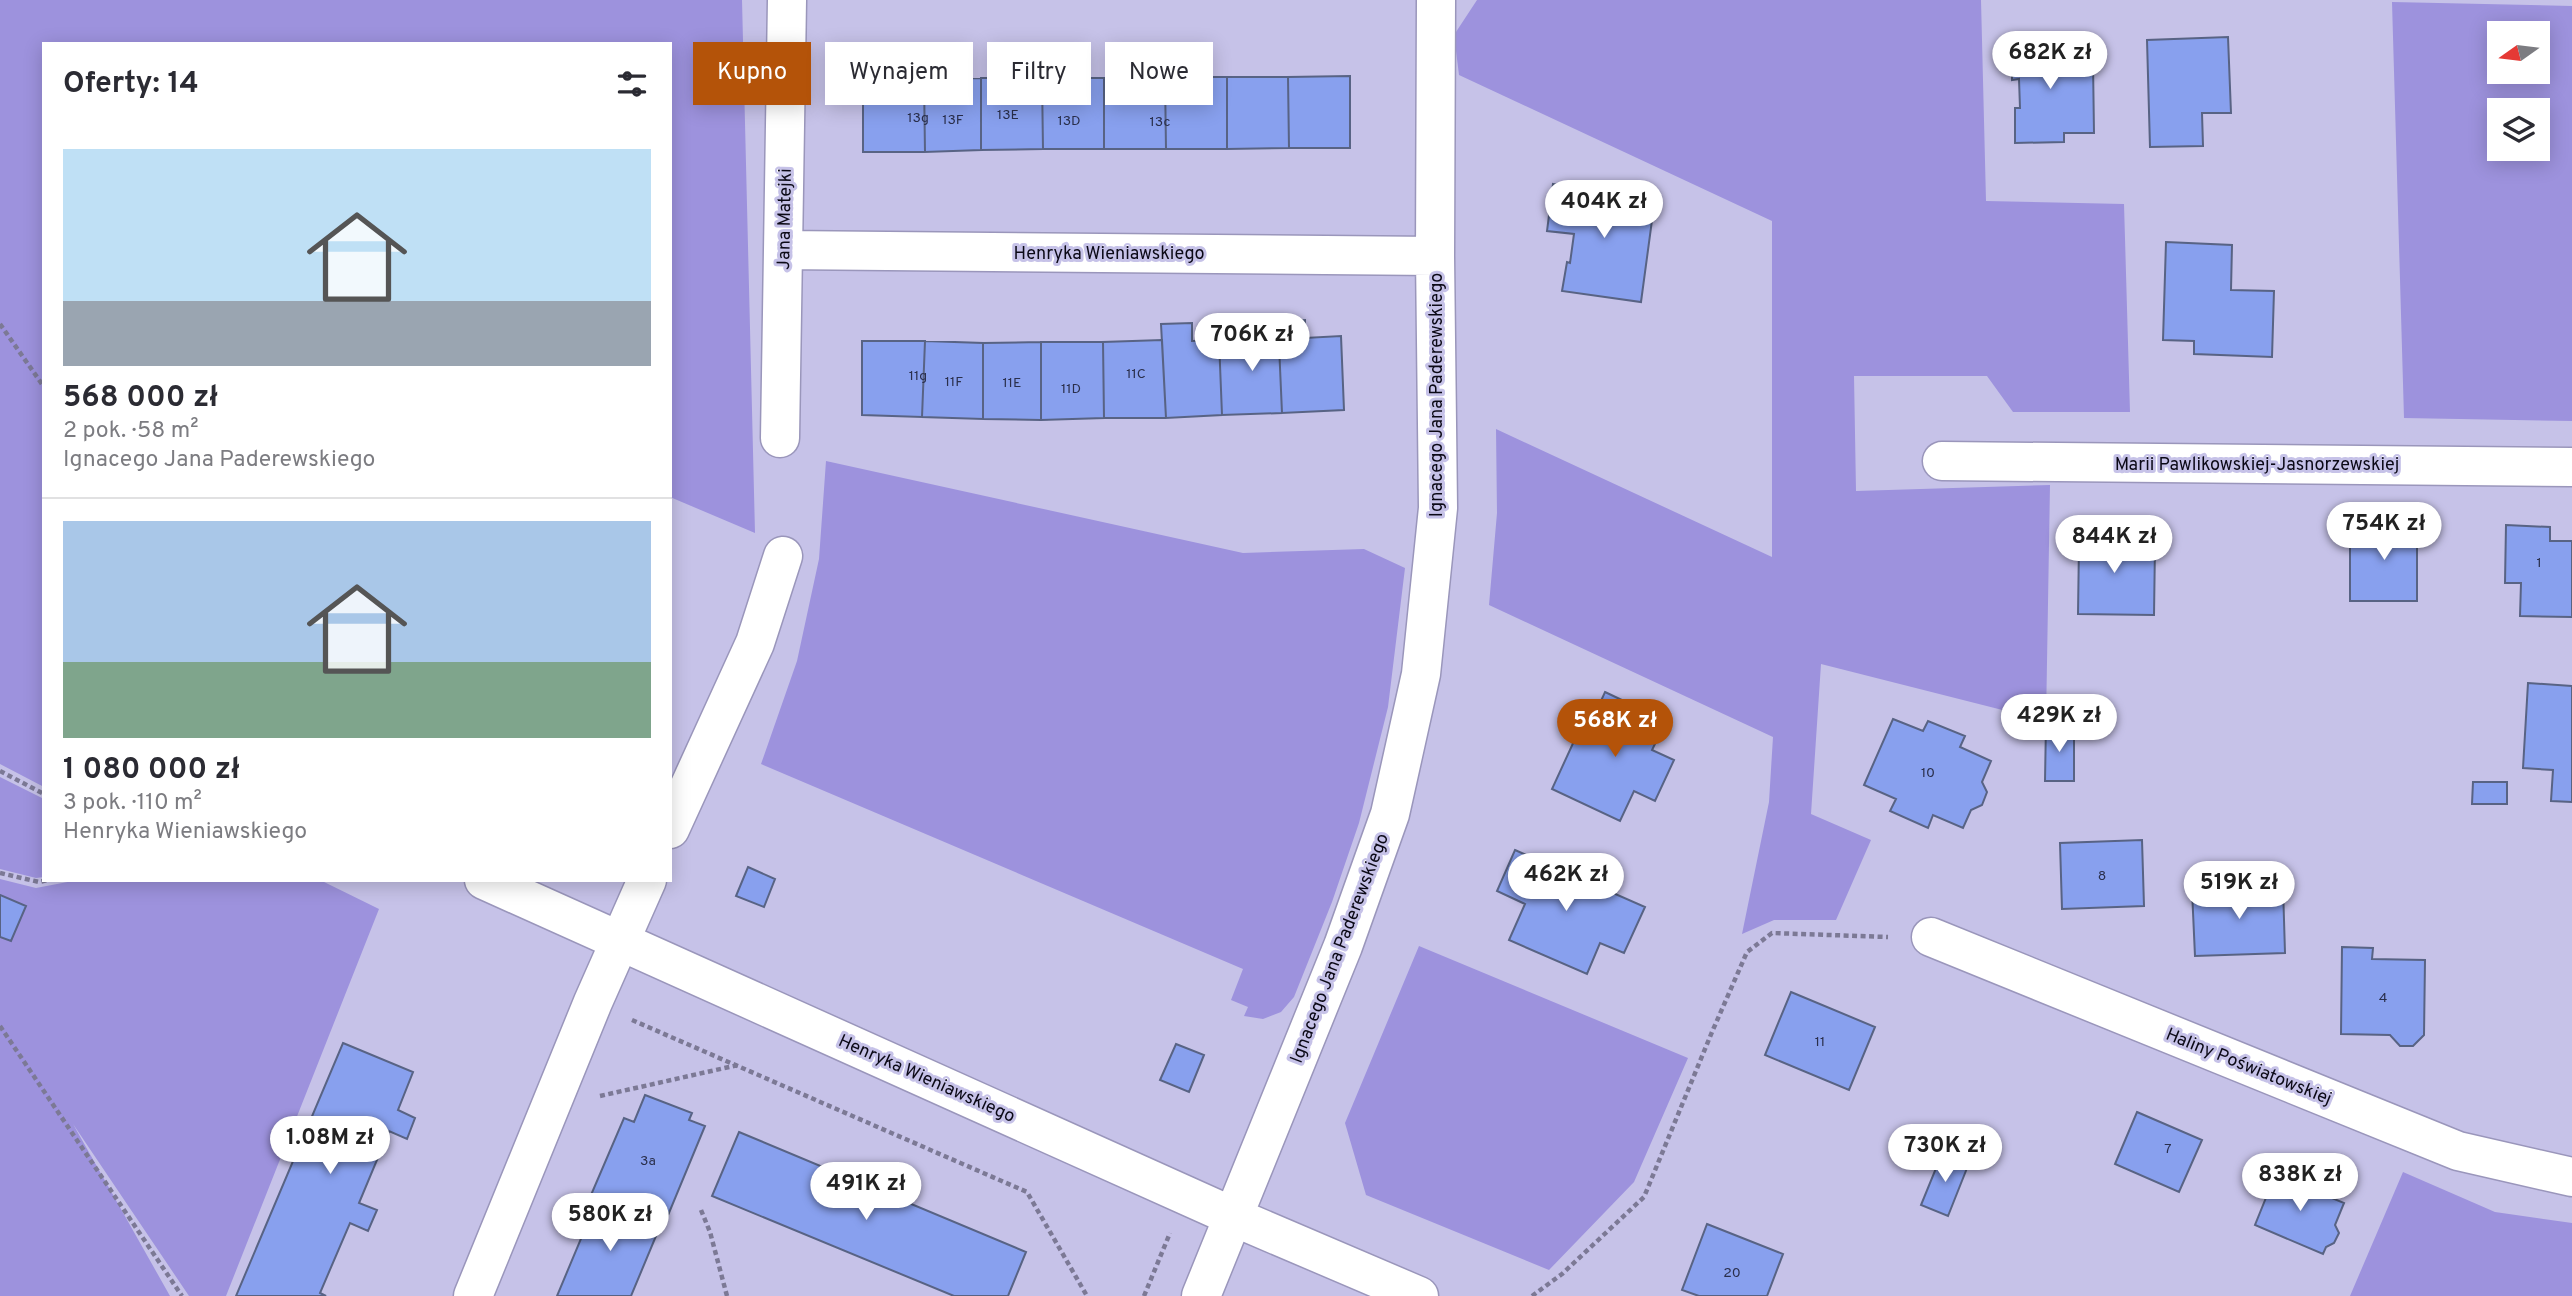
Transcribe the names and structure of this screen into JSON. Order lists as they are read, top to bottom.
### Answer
{
  "streets": {
    "street": [
      "Jana Matejki",
      "Henryka Wieniawskiego",
      "Ignacego Jana Paderewskiego",
      "Marii Pawlikowskiej-Jasnorzewskiej",
      "Haliny Poświatowskiej"
    ]
  },
  "crossings": [
    ["Jana Matejki", "Henryka Wieniawskiego"],
    ["Henryka Wieniawskiego", "Ignacego Jana Paderewskiego"]
  ],
  "house_numbers": [
    "13E",
    "13g",
    "13F",
    "13D",
    "13c",
    "11C",
    "11g",
    "11F",
    "11E",
    "11D",
    "1",
    "10",
    "8",
    "4",
    "11",
    "7",
    "3a",
    "20"
  ],
  "north": "left",
  "page": {
    "price": [
      "682K zł",
      "404K zł",
      "706K zł",
      "754K zł",
      "844K zł",
      "429K zł",
      "568K zł",
      "462K zł",
      "519K zł",
      "1.08M zł",
      "730K zł",
      "838K zł",
      "491K zł",
      "580K zł"
    ],
    "chip": [
      "Kupno",
      "Wynajem",
      "Filtry",
      "Nowe"
    ],
    "heading": "Oferty: 14",
    "list": [
      {
        "name": "568 000 zł",
        "note": "2 pok. · 58 m² · Ignacego Jana Paderewskiego"
      },
      {
        "name": "1 080 000 zł",
        "note": "3 pok. · 110 m² · Henryka Wieniawskiego"
      }
    ]
  }
}
